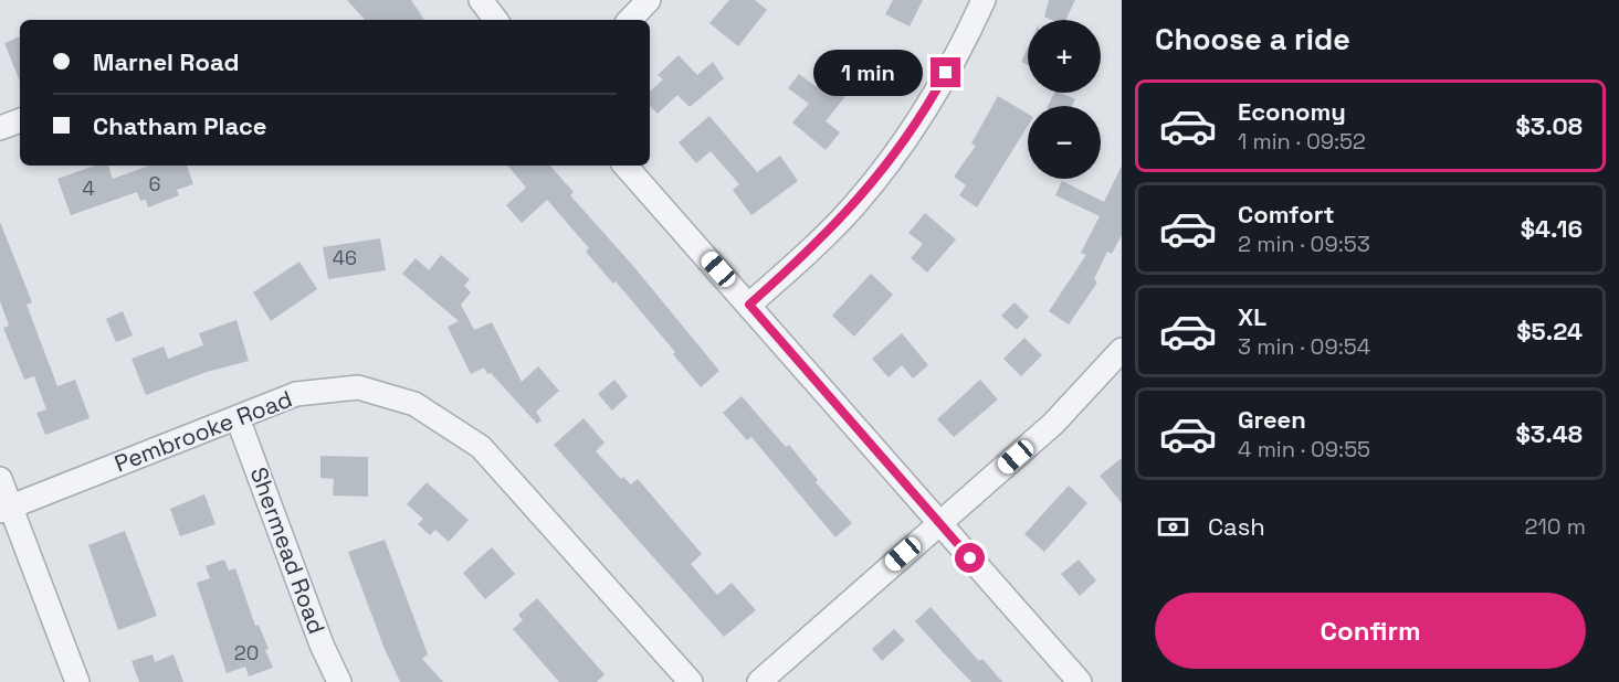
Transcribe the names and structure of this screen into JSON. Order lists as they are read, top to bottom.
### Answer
{
  "streets": {
    "street": ["Pembrooke Road", "Shermead Road"]
  },
  "crossings": [
    ["Pembrooke Road", "Shermead Road"]
  ],
  "house_numbers": [
    "6",
    "4",
    "46",
    "20"
  ],
  "page": {
    "heading": "Choose a ride",
    "map_buttons": ["+", "−"],
    "banner": ["Marnel Road", "Chatham Place"],
    "bubble": "1 min",
    "list": [
      {
        "name": "Economy",
        "note": "1 min · 09:52",
        "value": "$3.08"
      },
      {
        "name": "Comfort",
        "note": "2 min · 09:53",
        "value": "$4.16"
      },
      {
        "name": "XL",
        "note": "3 min · 09:54",
        "value": "$5.24"
      },
      {
        "name": "Green",
        "note": "4 min · 09:55",
        "value": "$3.48"
      }
    ],
    "pay": ["Cash", "210 m"],
    "buttons": "Confirm"
  }
}
